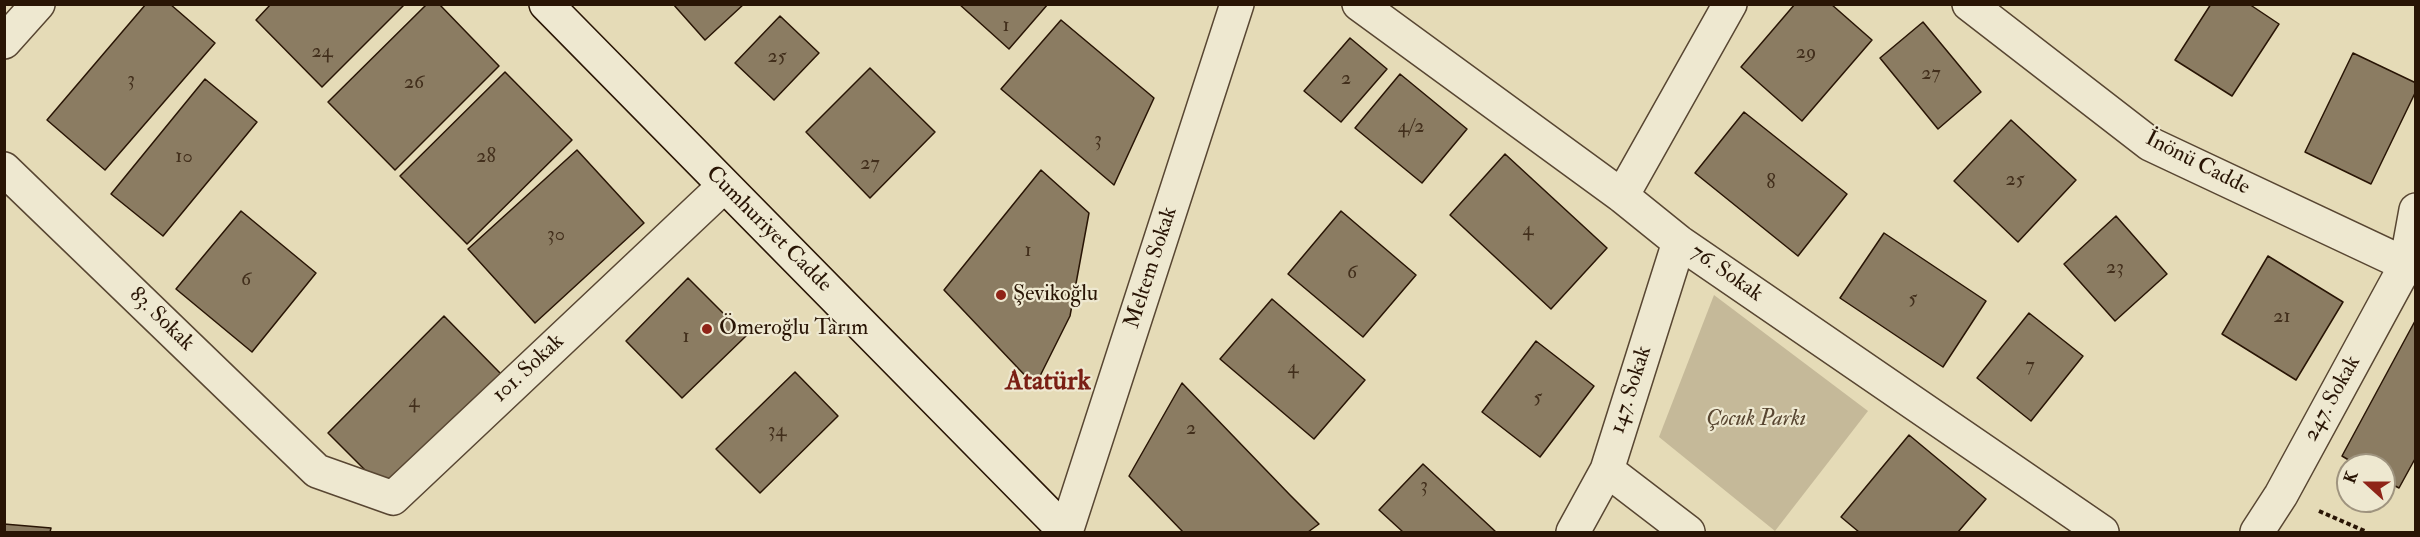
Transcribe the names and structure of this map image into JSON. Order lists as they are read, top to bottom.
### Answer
{
  "streets": {
    "street": [
      "İnönü Cadde",
      "Cumhuriyet Cadde",
      "Meltem Sokak",
      "76. Sokak",
      "83. Sokak",
      "101. Sokak",
      "147. Sokak",
      "247. Sokak"
    ]
  },
  "crossings": [
    ["İnönü Cadde", "247. Sokak"],
    ["Cumhuriyet Cadde", "Meltem Sokak"],
    ["Cumhuriyet Cadde", "101. Sokak"],
    ["76. Sokak", "147. Sokak"],
    ["83. Sokak", "101. Sokak"]
  ],
  "districts": ["Atatürk"],
  "parks": ["Çocuk Parkı"],
  "places": ["Şevikoğlu", "Ömeroğlu Tarım"],
  "house_numbers": [
    "1",
    "24",
    "29",
    "25",
    "27",
    "2",
    "3",
    "26",
    "4/2",
    "3",
    "10",
    "28",
    "27",
    "25",
    "8",
    "4",
    "30",
    "1",
    "23",
    "6",
    "6",
    "5",
    "21",
    "1",
    "7",
    "4",
    "5",
    "4",
    "2",
    "34",
    "3"
  ],
  "north": "left"
}
